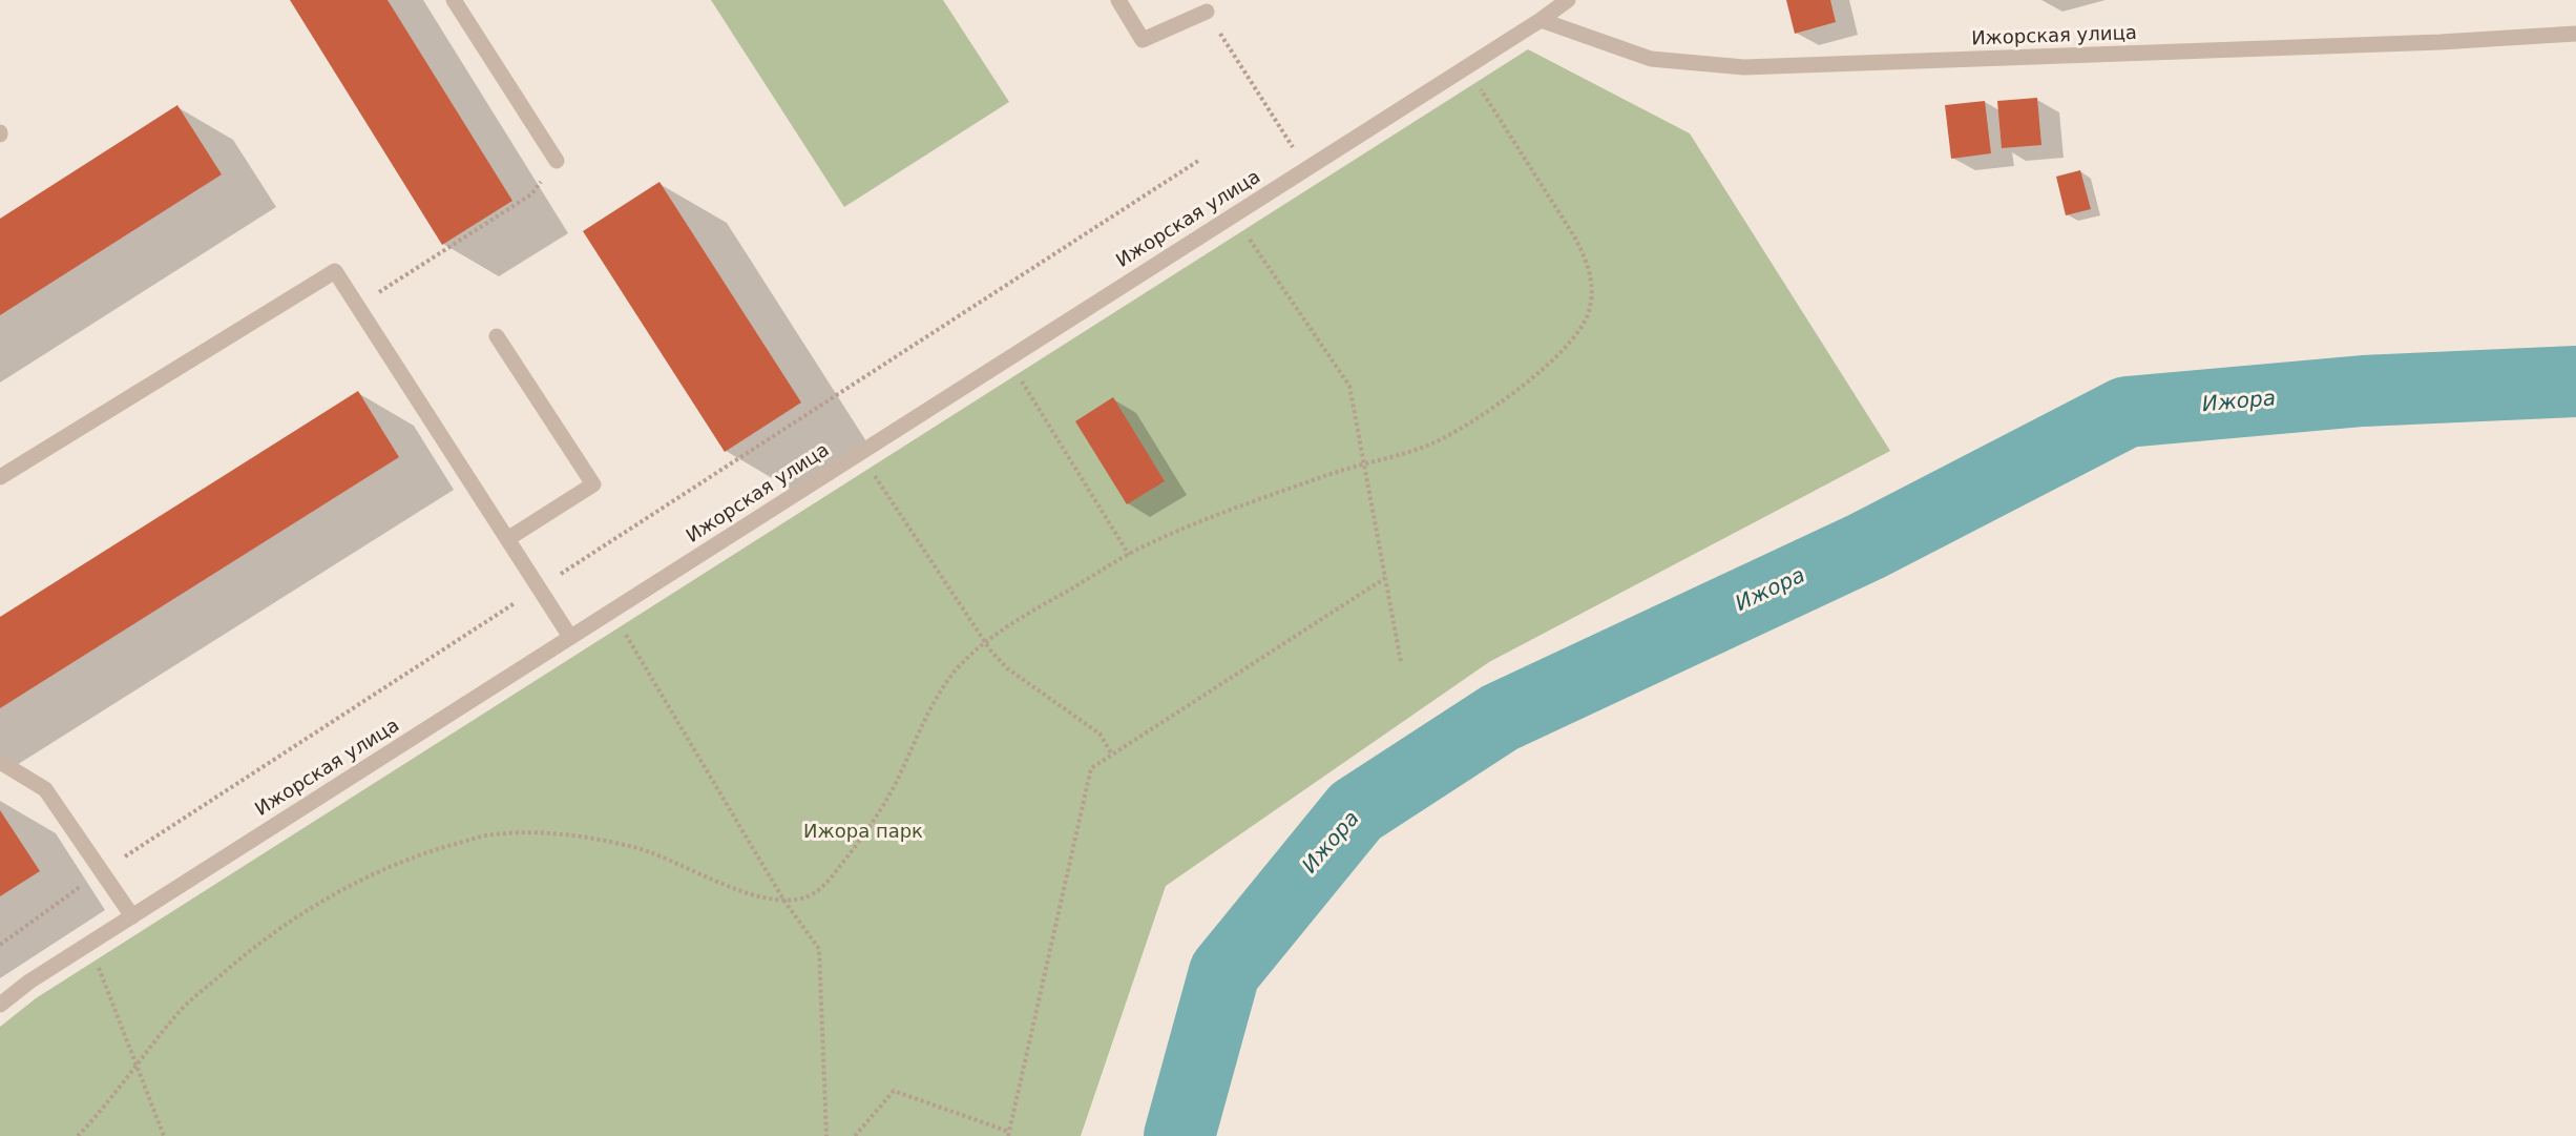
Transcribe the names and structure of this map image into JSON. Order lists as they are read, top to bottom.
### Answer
{
  "streets": {
    "street": ["Ижорская улица"]
  },
  "water": ["Ижора"],
  "parks": ["Ижора парк"]
}
